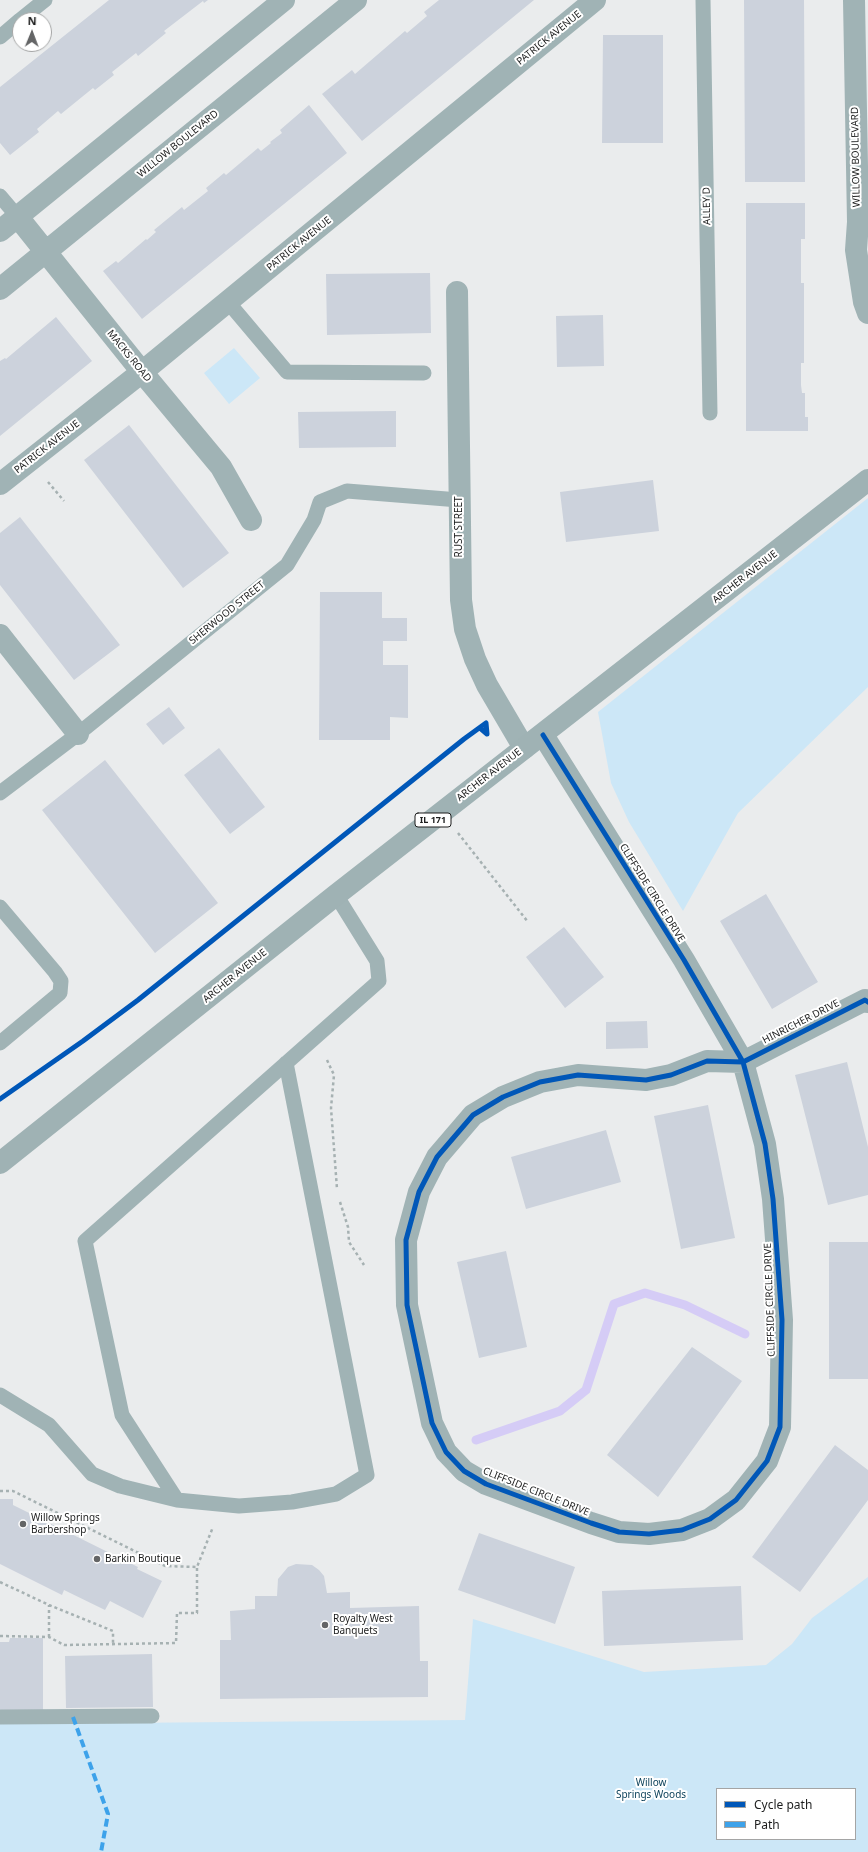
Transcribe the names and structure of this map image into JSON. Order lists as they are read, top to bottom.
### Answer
{
  "streets": {
    "main road": ["ARCHER AVENUE", "IL 171"],
    "street": [
      "PATRICK AVENUE",
      "WILLOW BOULEVARD",
      "MACKS ROAD",
      "RUST STREET",
      "CLIFFSIDE CIRCLE DRIVE",
      "HINRICHER DRIVE"
    ],
    "lane": ["ALLEY D", "SHERWOOD STREET"]
  },
  "crossings": [
    ["PATRICK AVENUE", "MACKS ROAD"],
    ["WILLOW BOULEVARD", "MACKS ROAD"],
    ["RUST STREET", "ARCHER AVENUE"],
    ["RUST STREET", "SHERWOOD STREET"],
    ["ARCHER AVENUE", "CLIFFSIDE CIRCLE DRIVE"],
    ["CLIFFSIDE CIRCLE DRIVE", "HINRICHER DRIVE"]
  ],
  "parks": ["Willow Springs Woods"],
  "places": ["Willow Springs Barbershop", "Barkin Boutique", "Royalty West Banquets"],
  "legend": ["Cycle path", "Path"],
  "north": "top"
}
